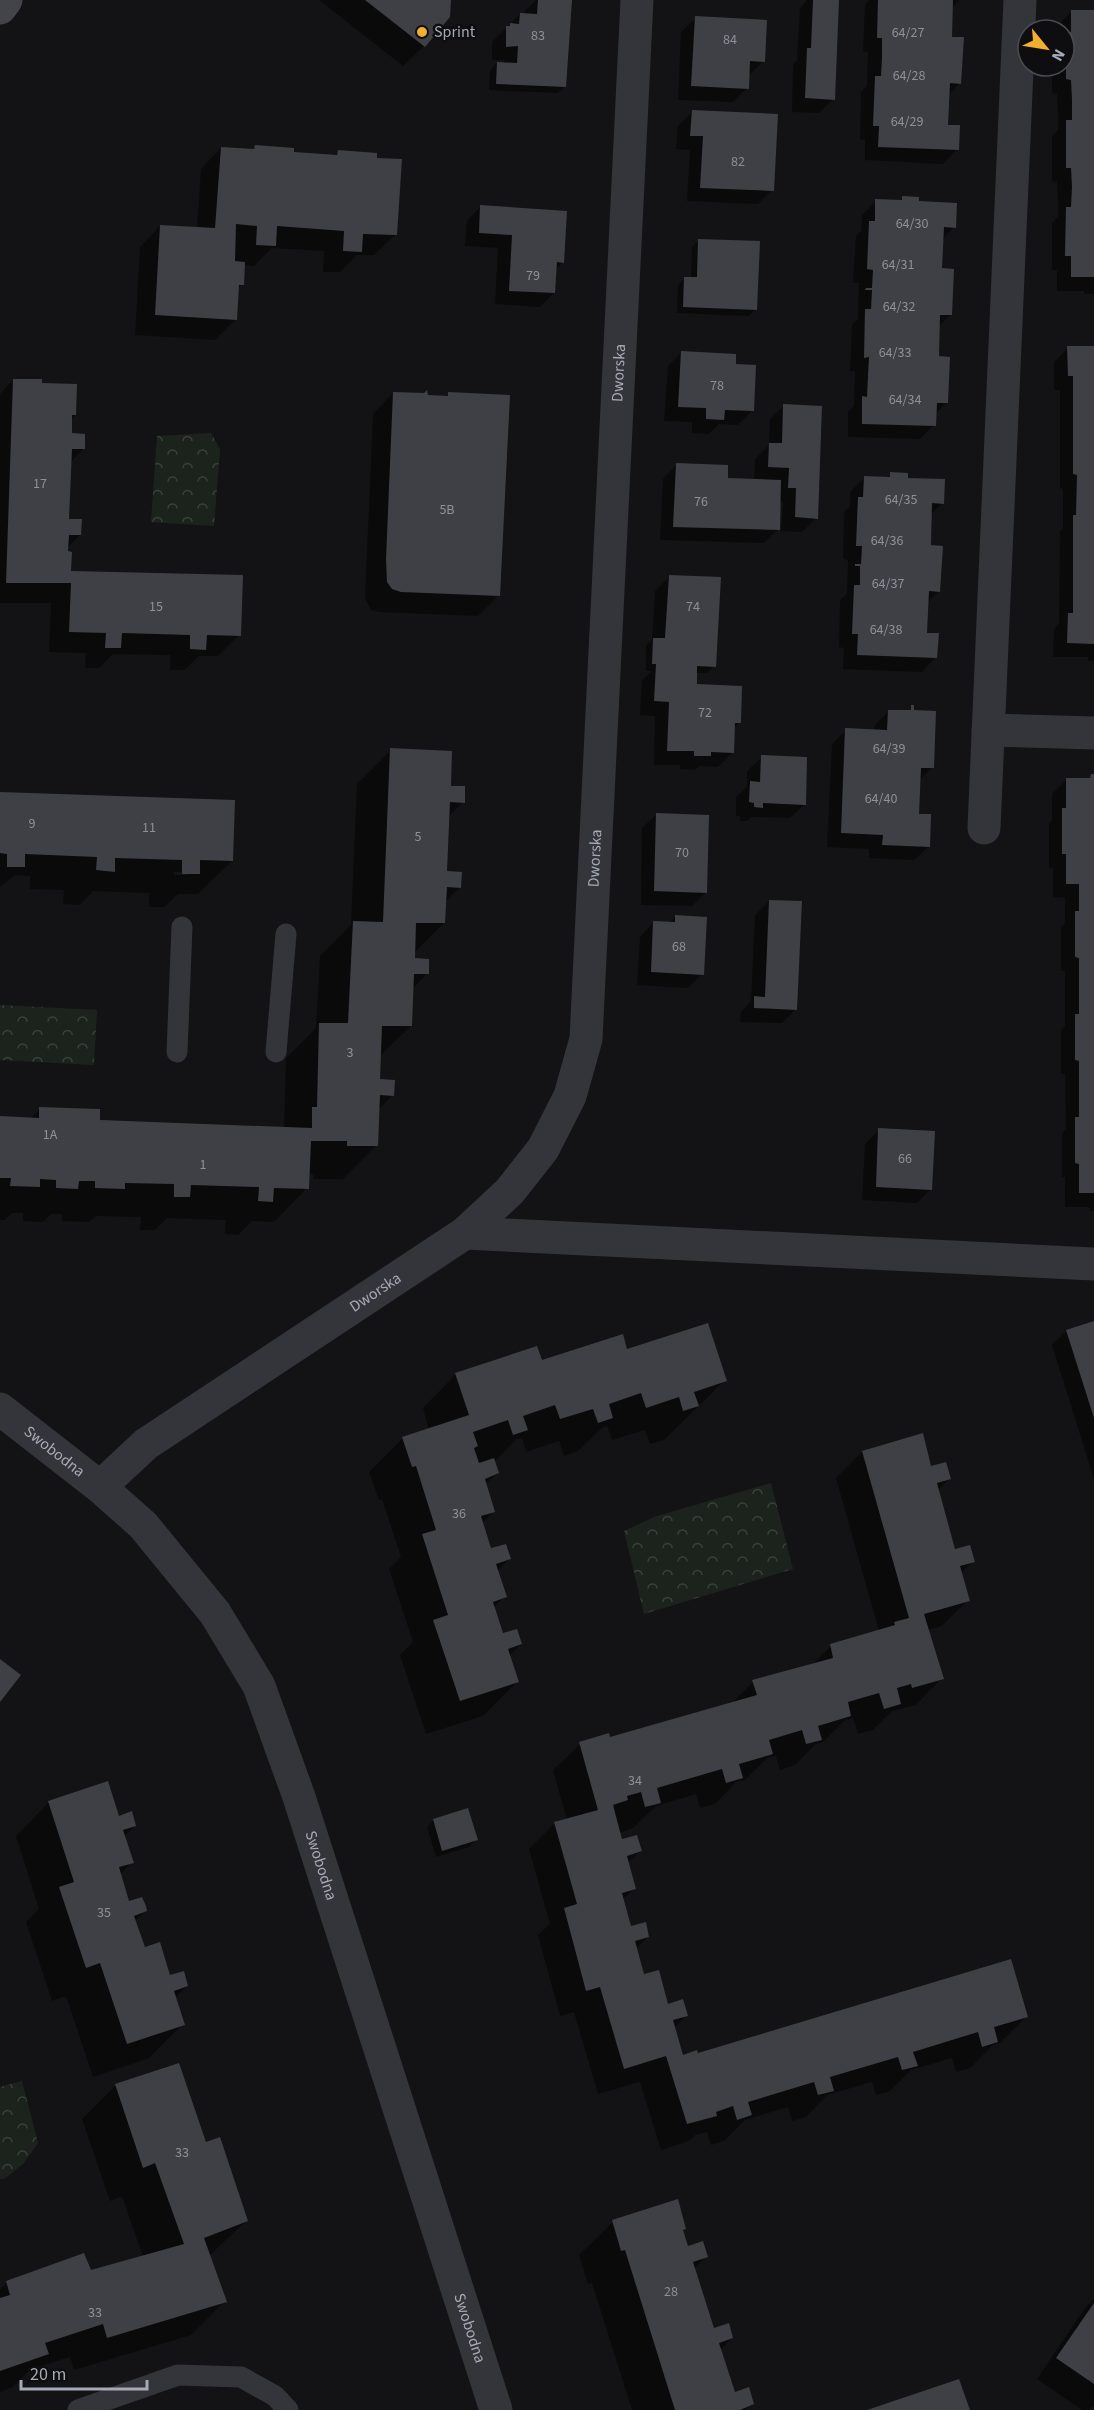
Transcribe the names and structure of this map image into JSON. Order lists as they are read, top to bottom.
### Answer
{
  "streets": {
    "street": ["Dworska", "Swobodna"]
  },
  "crossings": [
    ["Dworska", "Swobodna"]
  ],
  "places": ["Sprint"],
  "house_numbers": [
    "64/27",
    "83",
    "84",
    "64/28",
    "64/29",
    "82",
    "64/30",
    "64/31",
    "79",
    "64/32",
    "64/33",
    "78",
    "64/34",
    "17",
    "64/35",
    "76",
    "5B",
    "64/36",
    "64/37",
    "15",
    "74",
    "64/38",
    "72",
    "64/39",
    "64/40",
    "9",
    "11",
    "5",
    "70",
    "68",
    "3",
    "1A",
    "66",
    "1",
    "36",
    "34",
    "35",
    "33",
    "28",
    "33"
  ],
  "scale_bar": "20 m",
  "north": "bottom right"
}
